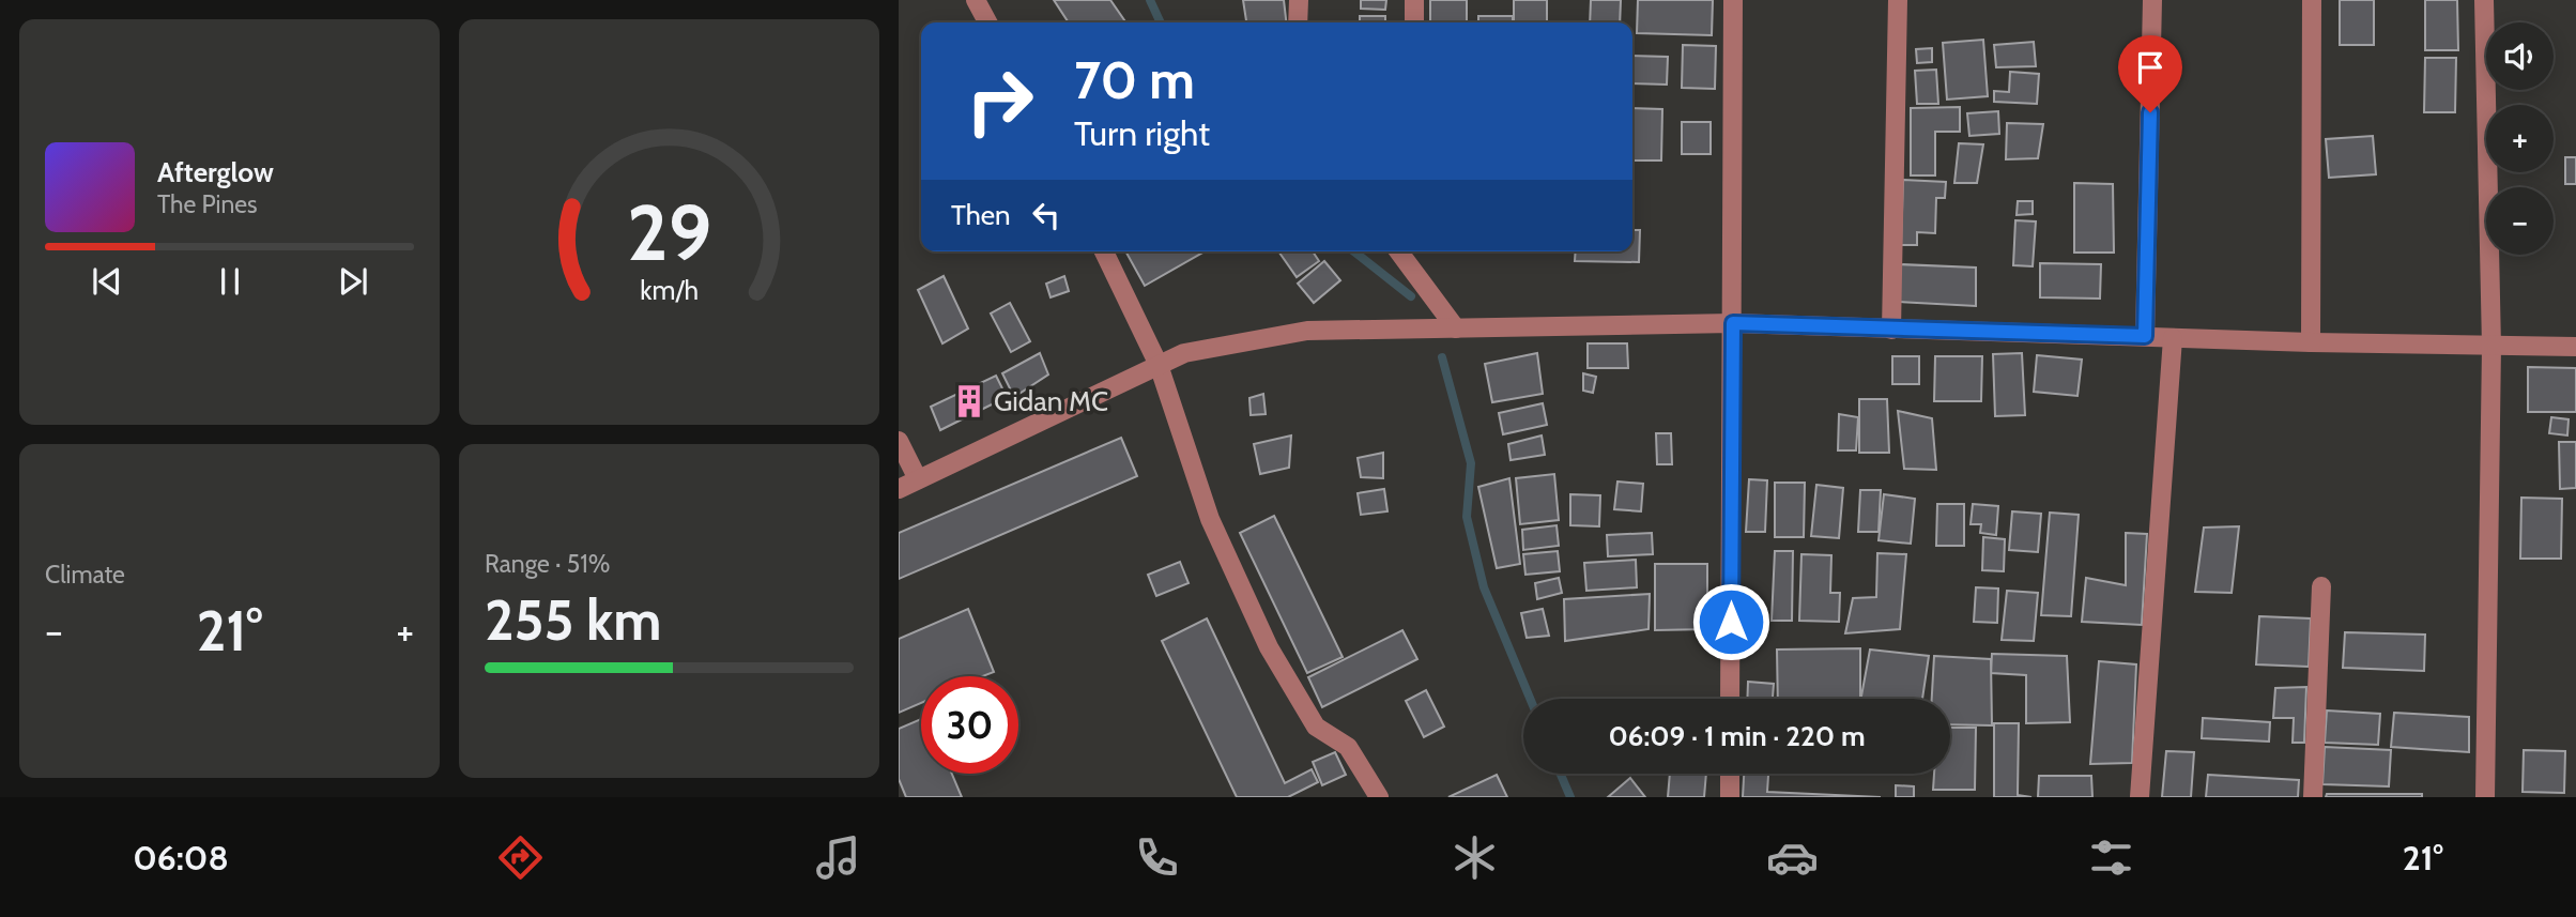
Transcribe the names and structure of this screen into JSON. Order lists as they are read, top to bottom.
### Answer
{
  "places": {
    "building": ["Gidan MC"]
  },
  "page": {
    "map_buttons": ["+", "−"],
    "turn": ["70 m", "Turn right"],
    "song": ["Afterglow", "The Pines"],
    "then": "Then",
    "tile": [
      "Climate",
      ["Range · 51%", "255 km"]
    ],
    "heat": ["−", "21°", "+"],
    "limit": "30",
    "trip": "06:09 · 1 min · 220 m",
    "tabs": ["06:08", "21°"],
    "gauge": ["29", "km/h"]
  }
}
